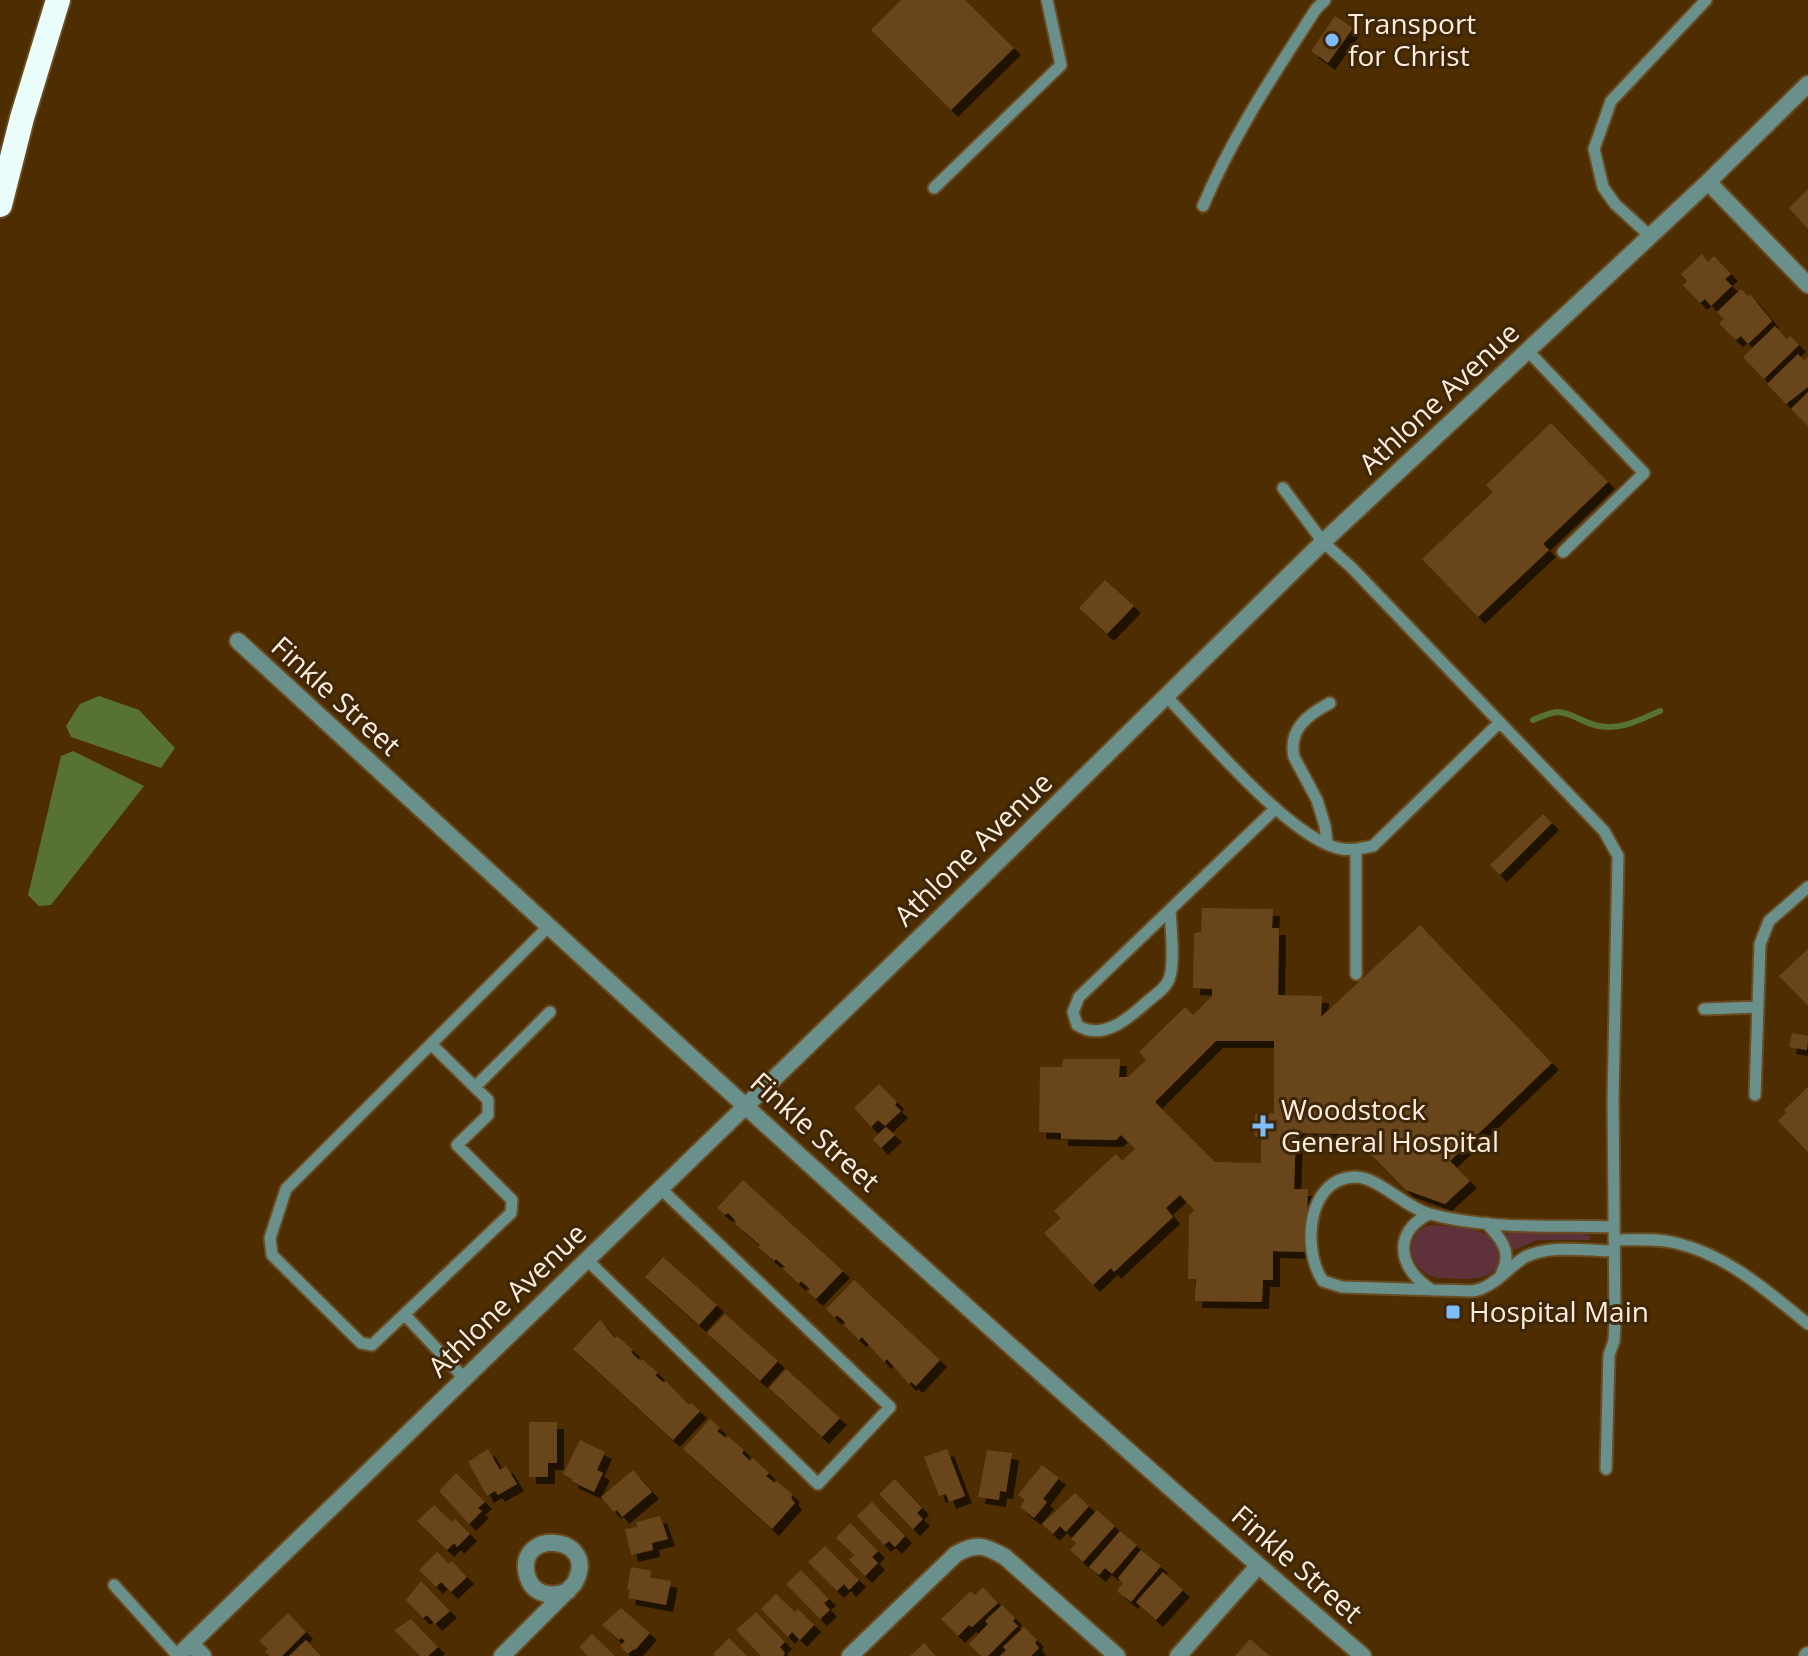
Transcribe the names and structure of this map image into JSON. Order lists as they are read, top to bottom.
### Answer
{
  "streets": {
    "street": ["Athlone Avenue", "Finkle Street"]
  },
  "crossings": [
    ["Athlone Avenue", "Finkle Street"]
  ],
  "places": {
    "other": ["Transport for Christ"],
    "health": ["Woodstock General Hospital"],
    "transit": ["Hospital Main"]
  }
}
